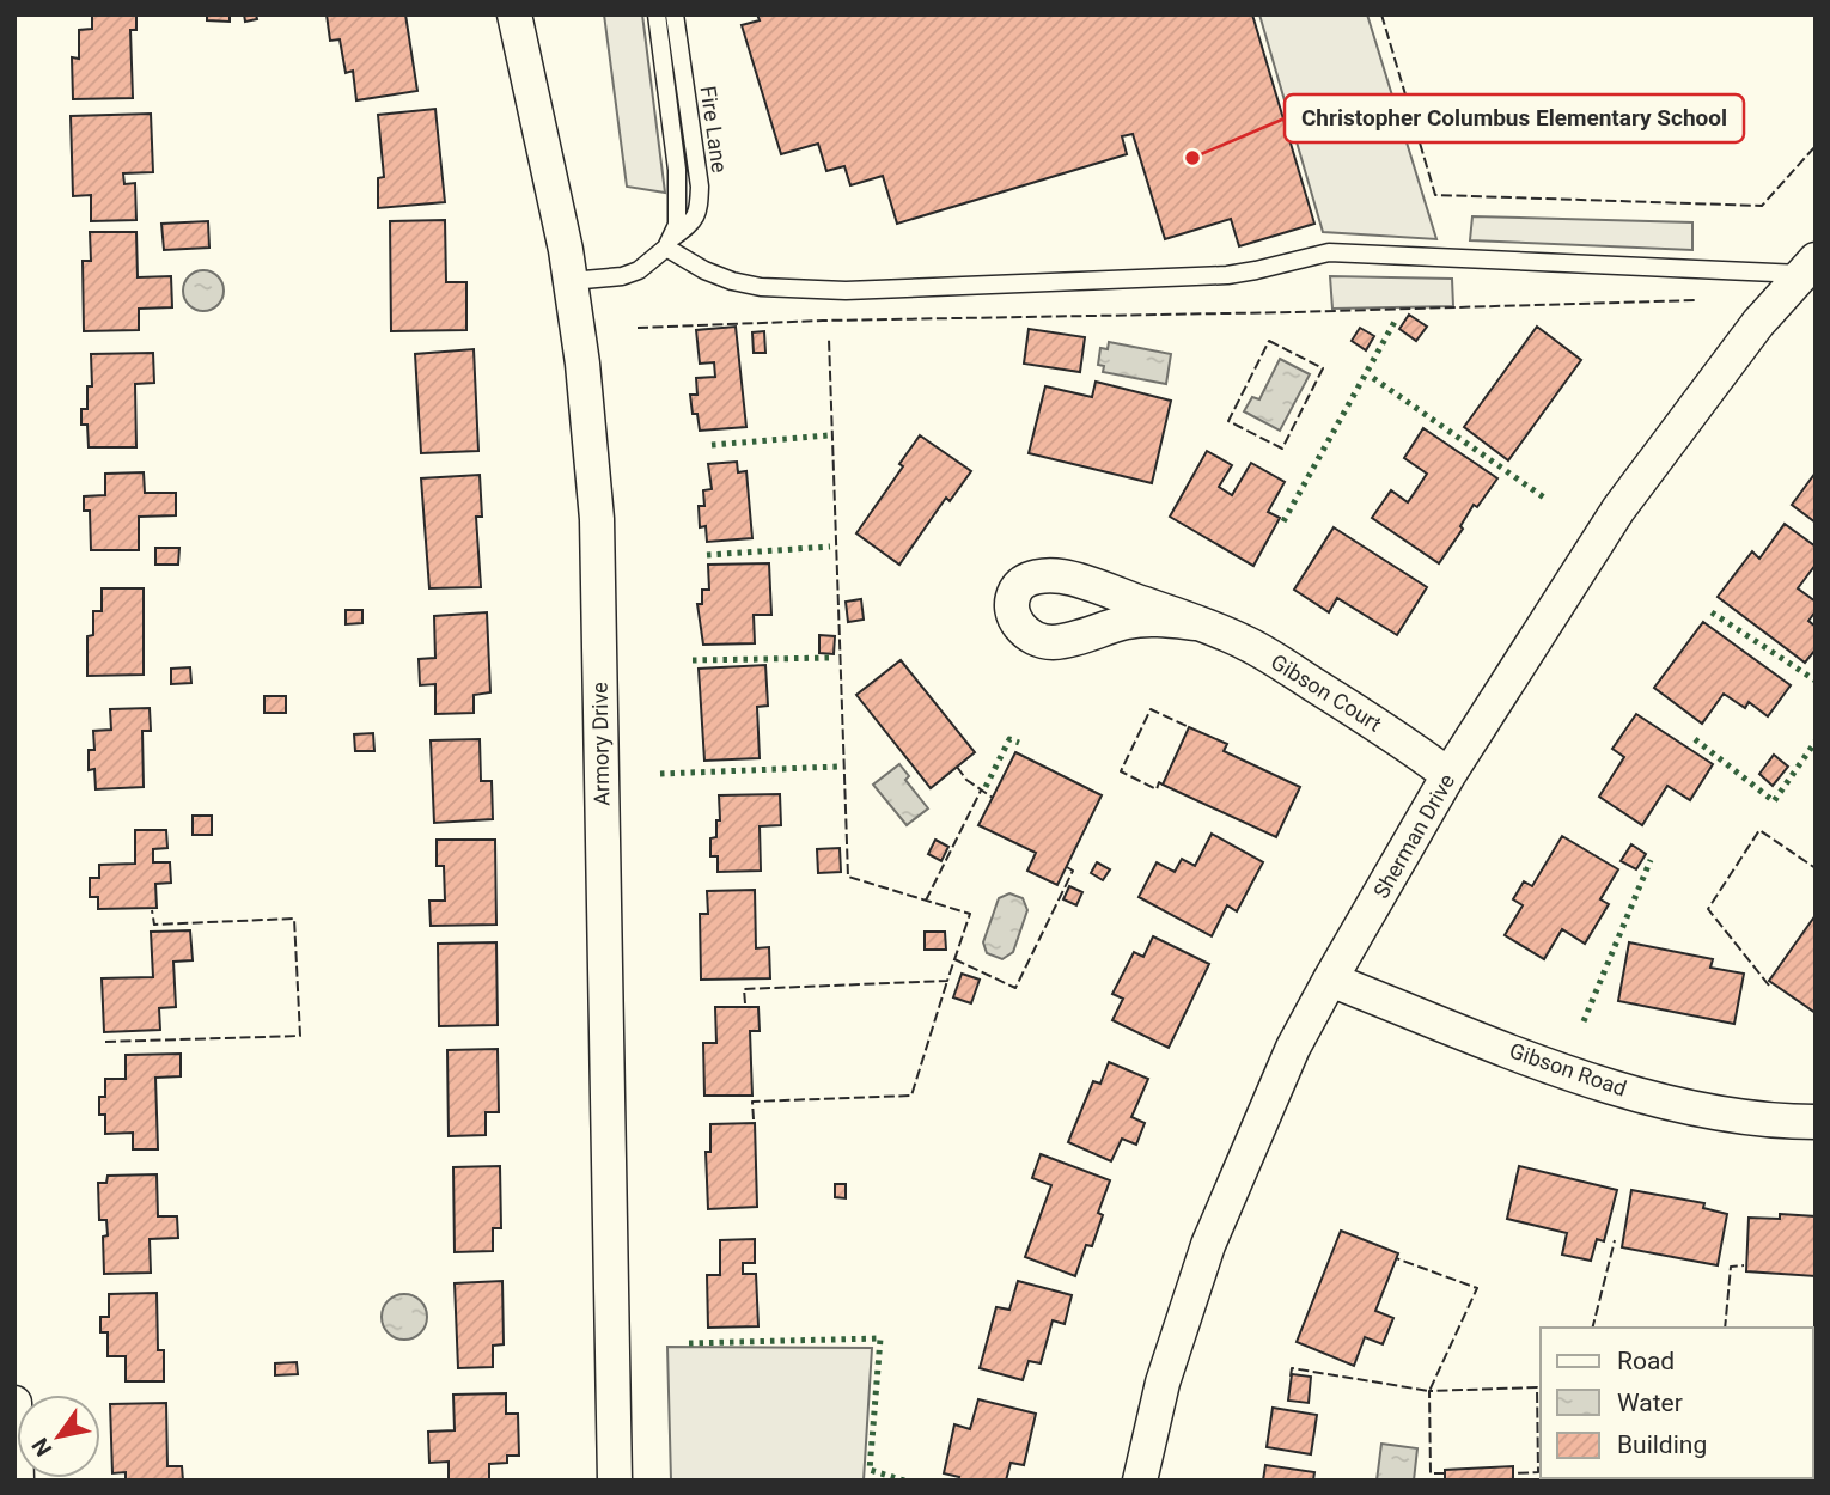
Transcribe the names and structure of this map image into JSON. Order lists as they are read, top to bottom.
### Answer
{
  "streets": {
    "street": [
      "Gibson Court",
      "Armory Drive",
      "Sherman Drive",
      "Gibson Road"
    ],
    "lane": ["Fire Lane"]
  },
  "crossings": [
    ["Gibson Court", "Sherman Drive"],
    ["Sherman Drive", "Gibson Road"]
  ],
  "places": ["Christopher Columbus Elementary School"],
  "legend": ["Road", "Water", "Building"],
  "north": "bottom left"
}
